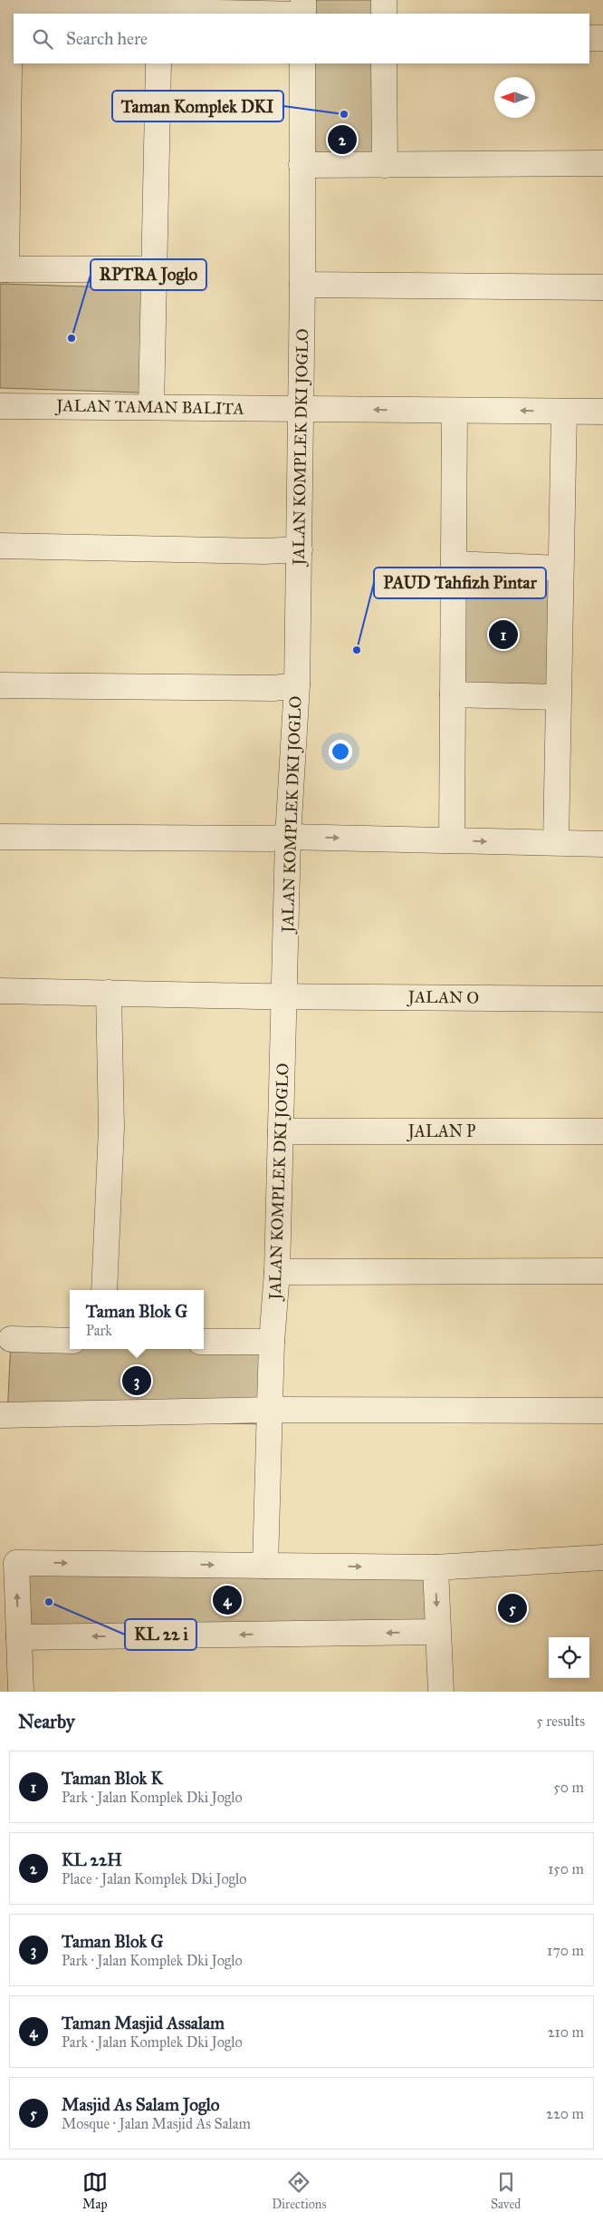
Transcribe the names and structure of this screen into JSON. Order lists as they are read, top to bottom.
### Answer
{
  "streets": {
    "street": [
      "JALAN TAMAN BALITA",
      "JALAN KOMPLEK DKI JOGLO",
      "JALAN O",
      "JALAN P"
    ]
  },
  "crossings": [
    ["JALAN TAMAN BALITA", "JALAN KOMPLEK DKI JOGLO"],
    ["JALAN KOMPLEK DKI JOGLO", "JALAN O"],
    ["JALAN KOMPLEK DKI JOGLO", "JALAN P"]
  ],
  "places": [
    "Taman Komplek DKI",
    "RPTRA Joglo",
    "PAUD Tahfizh Pintar",
    "KL 22 i"
  ],
  "north": "left",
  "page": {
    "search": "Search here",
    "pins": [
      "2",
      "1",
      "3",
      "4",
      "5"
    ],
    "popup": ["Taman Blok G", "Park"],
    "heading": ["Nearby", "5 results"],
    "list": [
      {
        "mark": "1",
        "name": "Taman Blok K",
        "note": "Park · Jalan Komplek Dki Joglo",
        "value": "50 m"
      },
      {
        "mark": "2",
        "name": "KL 22H",
        "note": "Place · Jalan Komplek Dki Joglo",
        "value": "150 m"
      },
      {
        "mark": "3",
        "name": "Taman Blok G",
        "note": "Park · Jalan Komplek Dki Joglo",
        "value": "170 m"
      },
      {
        "mark": "4",
        "name": "Taman Masjid Assalam",
        "note": "Park · Jalan Komplek Dki Joglo",
        "value": "210 m"
      },
      {
        "mark": "5",
        "name": "Masjid As Salam Joglo",
        "note": "Mosque · Jalan Masjid As Salam",
        "value": "220 m"
      }
    ],
    "nav": ["Map", "Directions", "Saved"]
  }
}
